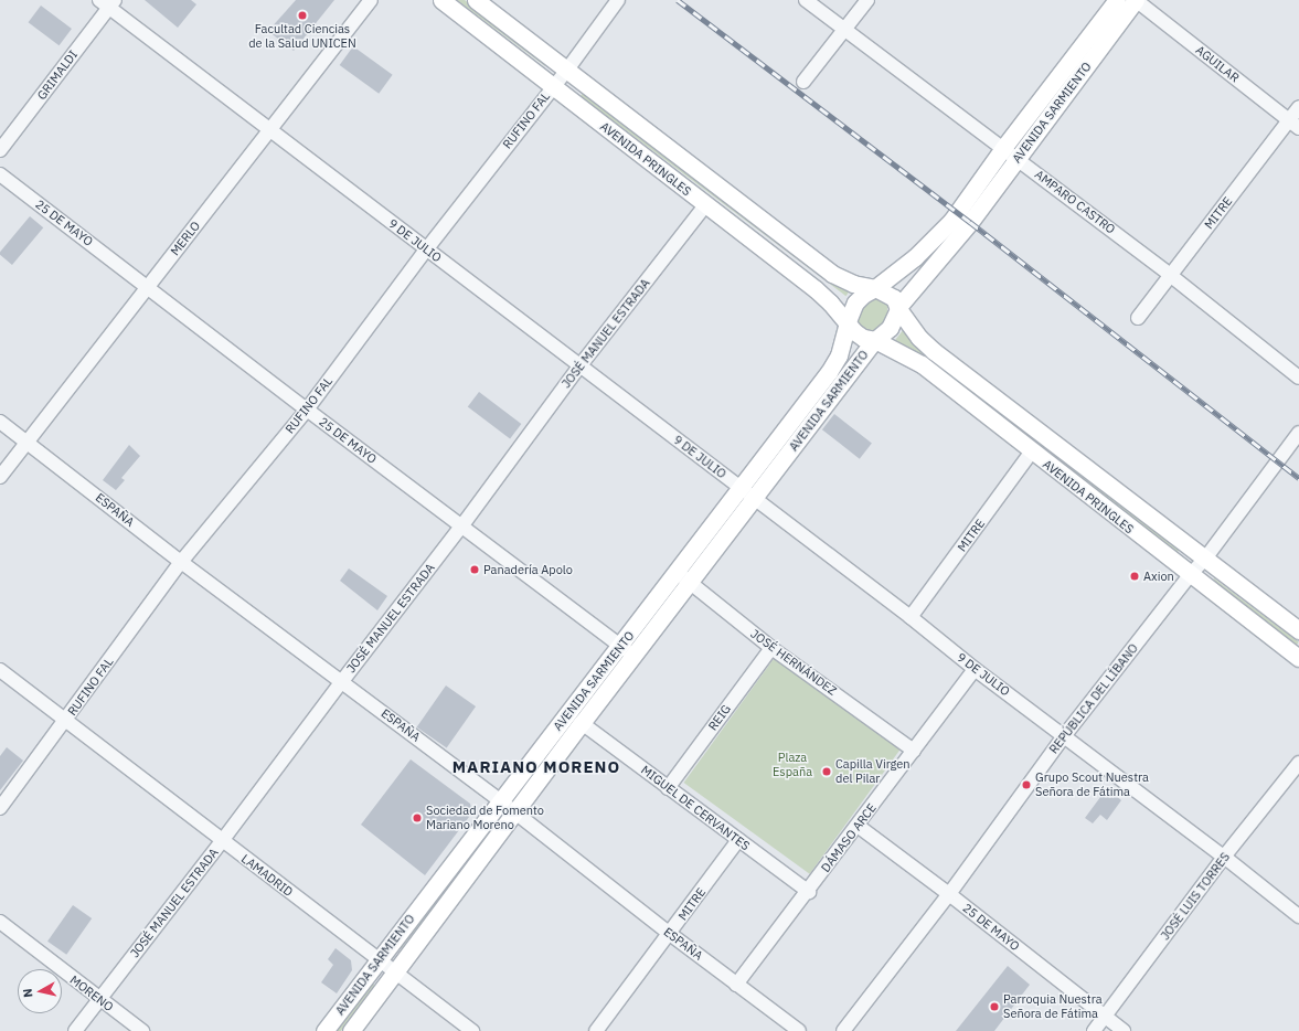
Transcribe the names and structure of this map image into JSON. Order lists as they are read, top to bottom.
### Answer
{
  "streets": {
    "main road": ["AVENIDA SARMIENTO", "AVENIDA PRINGLES"],
    "street": [
      "AGUILAR",
      "GRIMALDI",
      "RUFINO FAL",
      "AMPARO CASTRO",
      "MITRE",
      "25 DE MAYO",
      "MERLO",
      "9 DE JULIO",
      "JOSÉ MANUEL ESTRADA",
      "ESPAÑA",
      "JOSÉ HERNÁNDEZ",
      "REPÚBLICA DEL LÍBANO",
      "REIG",
      "MIGUEL DE CERVANTES",
      "DÁMASO ARCE",
      "LAMADRID",
      "JOSÉ LUIS TORRES",
      "MORENO"
    ]
  },
  "crossings": [
    ["AGUILAR", "AVENIDA SARMIENTO"],
    ["AGUILAR", "MITRE"],
    ["GRIMALDI", "9 DE JULIO"],
    ["AVENIDA SARMIENTO", "AVENIDA PRINGLES"],
    ["AVENIDA SARMIENTO", "AMPARO CASTRO"],
    ["AVENIDA SARMIENTO", "25 DE MAYO"],
    ["AVENIDA SARMIENTO", "9 DE JULIO"],
    ["AVENIDA SARMIENTO", "ESPAÑA"],
    ["AVENIDA SARMIENTO", "JOSÉ HERNÁNDEZ"],
    ["AVENIDA SARMIENTO", "MIGUEL DE CERVANTES"],
    ["AVENIDA SARMIENTO", "LAMADRID"],
    ["RUFINO FAL", "AVENIDA PRINGLES"],
    ["RUFINO FAL", "25 DE MAYO"],
    ["RUFINO FAL", "9 DE JULIO"],
    ["RUFINO FAL", "ESPAÑA"],
    ["RUFINO FAL", "LAMADRID"],
    ["AVENIDA PRINGLES", "MITRE"],
    ["AVENIDA PRINGLES", "JOSÉ MANUEL ESTRADA"],
    ["AVENIDA PRINGLES", "REPÚBLICA DEL LÍBANO"],
    ["AMPARO CASTRO", "MITRE"],
    ["MITRE", "9 DE JULIO"],
    ["MITRE", "ESPAÑA"],
    ["MITRE", "MIGUEL DE CERVANTES"],
    ["25 DE MAYO", "MERLO"],
    ["25 DE MAYO", "JOSÉ MANUEL ESTRADA"],
    ["25 DE MAYO", "REPÚBLICA DEL LÍBANO"],
    ["25 DE MAYO", "DÁMASO ARCE"],
    ["25 DE MAYO", "JOSÉ LUIS TORRES"],
    ["MERLO", "9 DE JULIO"],
    ["MERLO", "ESPAÑA"],
    ["9 DE JULIO", "JOSÉ MANUEL ESTRADA"],
    ["9 DE JULIO", "REPÚBLICA DEL LÍBANO"],
    ["9 DE JULIO", "DÁMASO ARCE"],
    ["9 DE JULIO", "JOSÉ LUIS TORRES"],
    ["JOSÉ MANUEL ESTRADA", "ESPAÑA"],
    ["JOSÉ MANUEL ESTRADA", "LAMADRID"],
    ["JOSÉ MANUEL ESTRADA", "MORENO"],
    ["ESPAÑA", "DÁMASO ARCE"],
    ["JOSÉ HERNÁNDEZ", "REIG"],
    ["JOSÉ HERNÁNDEZ", "DÁMASO ARCE"],
    ["REIG", "MIGUEL DE CERVANTES"],
    ["MIGUEL DE CERVANTES", "DÁMASO ARCE"]
  ],
  "districts": ["MARIANO MORENO"],
  "parks": ["Plaza España"],
  "places": [
    "Facultad Ciencias de la Salud UNICEN",
    "Panadería Apolo",
    "Axion",
    "Capilla Virgen del Pilar",
    "Grupo Scout Nuestra Señora de Fátima",
    "Sociedad de Fomento Mariano Moreno",
    "Parroquia Nuestra Señora de Fátima"
  ],
  "north": "left"
}
